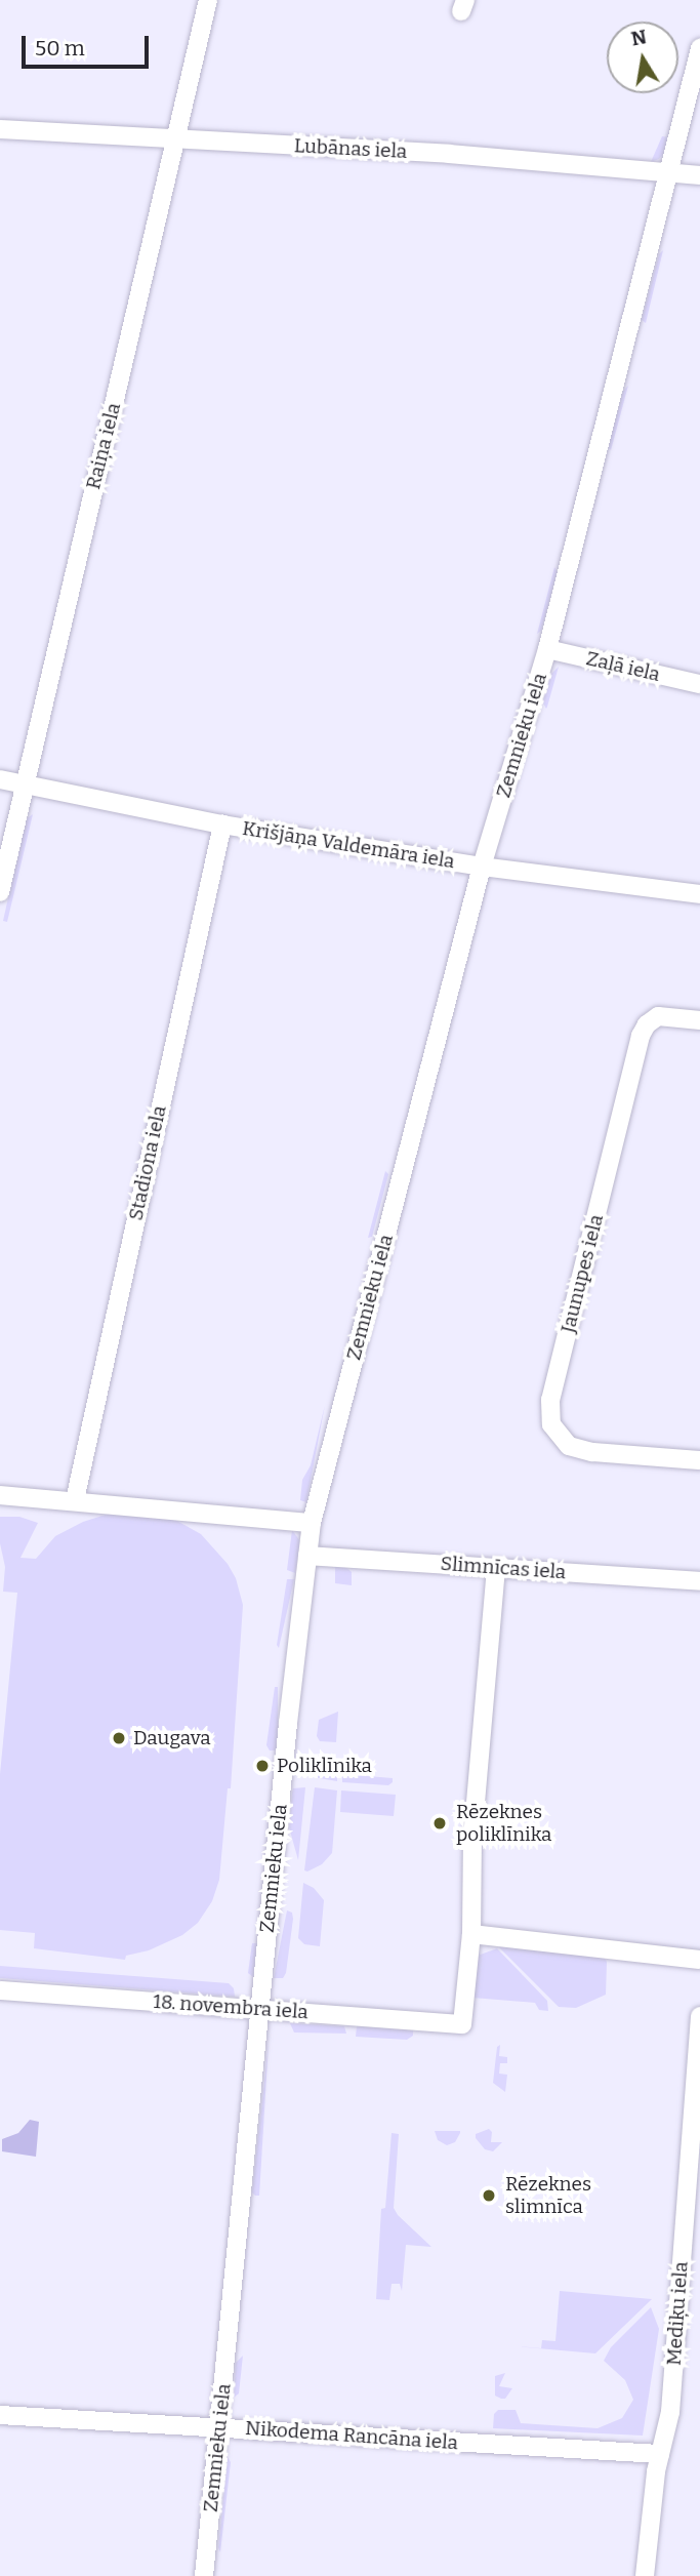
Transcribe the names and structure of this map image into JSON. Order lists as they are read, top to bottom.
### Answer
{
  "streets": {
    "street": [
      "Lubānas iela",
      "Raiņa iela",
      "Zaļā iela",
      "Zemnieku iela",
      "Krišjāņa Valdemāra iela",
      "Stadiona iela",
      "Jaunupes iela",
      "Slimnīcas iela",
      "18. novembra iela",
      "Mediķu iela",
      "Nikodema Rancāna iela"
    ]
  },
  "crossings": [
    ["Lubānas iela", "Raiņa iela"],
    ["Lubānas iela", "Zemnieku iela"],
    ["Raiņa iela", "Krišjāņa Valdemāra iela"],
    ["Zaļā iela", "Zemnieku iela"],
    ["Zemnieku iela", "Krišjāņa Valdemāra iela"],
    ["Zemnieku iela", "Slimnīcas iela"],
    ["Zemnieku iela", "18. novembra iela"],
    ["Zemnieku iela", "Nikodema Rancāna iela"],
    ["Krišjāņa Valdemāra iela", "Stadiona iela"],
    ["Mediķu iela", "Nikodema Rancāna iela"]
  ],
  "places": [
    "Daugava",
    "Poliklīnika",
    "Rēzeknes poliklīnika",
    "Rēzeknes slimnīca"
  ],
  "scale_bar": "50 m",
  "north": "top"
}
